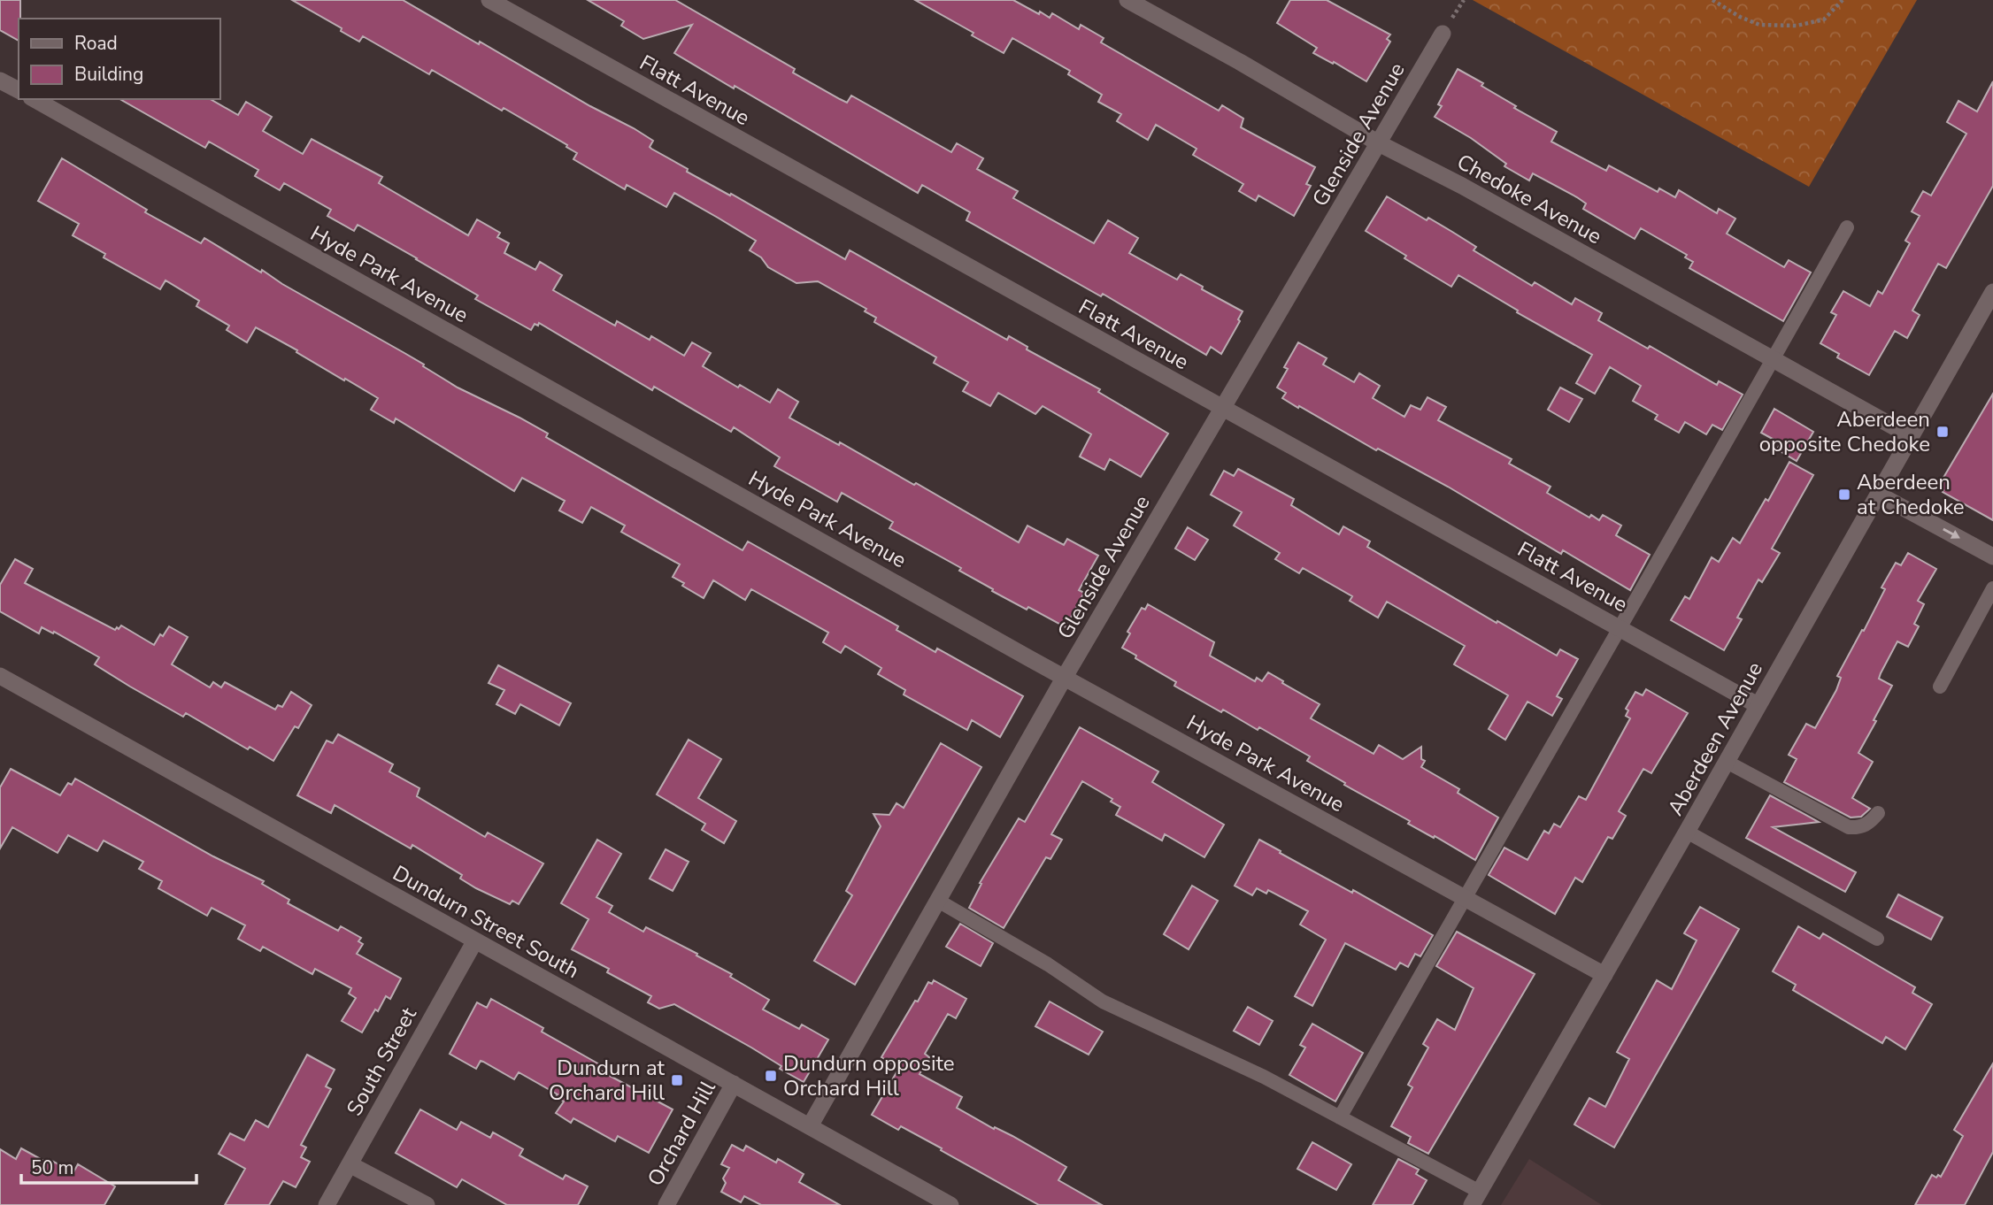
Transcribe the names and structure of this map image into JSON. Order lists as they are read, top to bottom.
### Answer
{
  "streets": {
    "street": [
      "Flatt Avenue",
      "Glenside Avenue",
      "Chedoke Avenue",
      "Hyde Park Avenue",
      "Aberdeen Avenue",
      "Dundurn Street South",
      "South Street",
      "Orchard Hill"
    ]
  },
  "crossings": [
    ["Flatt Avenue", "Glenside Avenue"],
    ["Flatt Avenue", "Aberdeen Avenue"],
    ["Glenside Avenue", "Chedoke Avenue"],
    ["Glenside Avenue", "Hyde Park Avenue"],
    ["Glenside Avenue", "Dundurn Street South"],
    ["Chedoke Avenue", "Aberdeen Avenue"],
    ["Hyde Park Avenue", "Aberdeen Avenue"],
    ["Dundurn Street South", "South Street"],
    ["Dundurn Street South", "Orchard Hill"]
  ],
  "places": {
    "transit": [
      "Aberdeen opposite Chedoke",
      "Aberdeen at Chedoke",
      "Dundurn opposite Orchard Hill",
      "Dundurn at Orchard Hill"
    ]
  },
  "legend": ["Road", "Building"],
  "scale_bar": "50 m"
}
